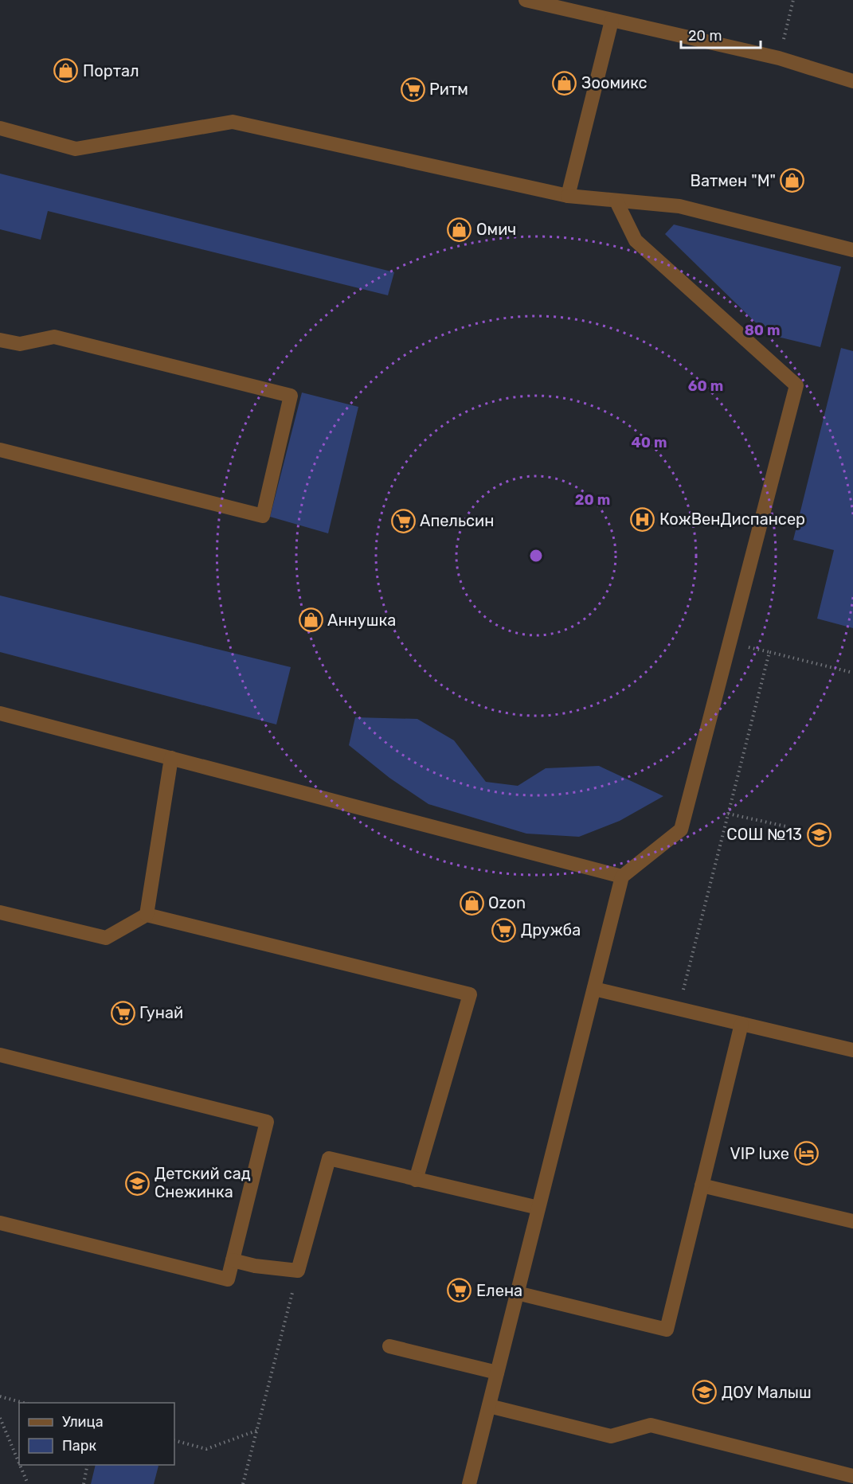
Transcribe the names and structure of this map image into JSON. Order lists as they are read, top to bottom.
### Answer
{
  "places": {
    "shop": [
      "Портал",
      "Зоомикс",
      "Ватмен \"М\"",
      "Омич",
      "Аннушка",
      "Ozon"
    ],
    "supermarket": [
      "Ритм",
      "Апельсин",
      "Дружба",
      "Гунай",
      "Елена"
    ],
    "hospital": ["КожВенДиспансер"],
    "school or university": ["СОШ №13", "Детский сад Снежинка", "ДОУ Малыш"],
    "hotel": ["VIP luxe"]
  },
  "legend": ["Улица", "Парк"],
  "scale_bar": "20 m",
  "rings": [
    "80 m",
    "60 m",
    "40 m",
    "20 m"
  ]
}
